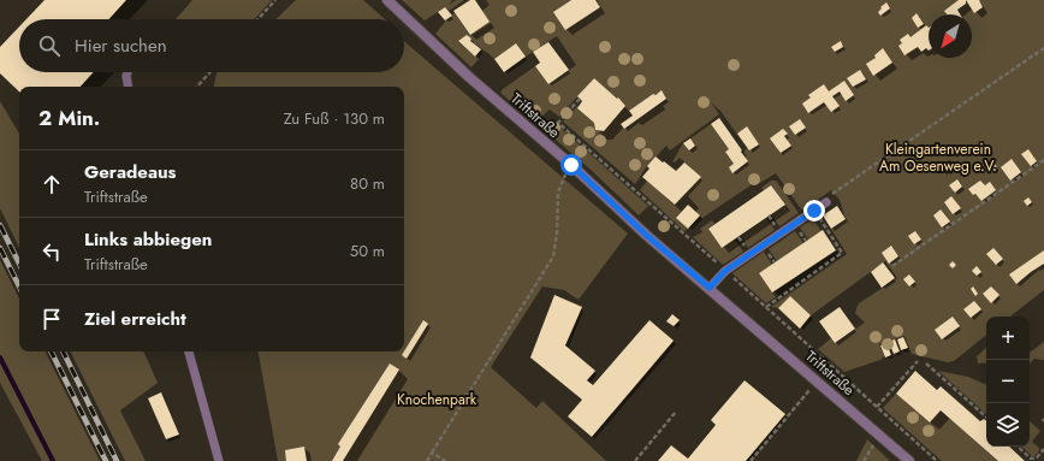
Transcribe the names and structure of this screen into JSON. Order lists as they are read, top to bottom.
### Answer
{
  "streets": {
    "street": ["Triftstraße"]
  },
  "parks": ["Kleingartenverein Am Oesenweg e.V.", "Knochenpark"],
  "north": "bottom left",
  "page": {
    "search": "Hier suchen",
    "heading": ["2 Min.", "Zu Fuß · 130 m"],
    "list": [
      ["Geradeaus", "Triftstraße", "80 m"],
      ["Links abbiegen", "Triftstraße", "50 m"],
      "Ziel erreicht"
    ],
    "map_buttons": ["+", "−"]
  }
}
